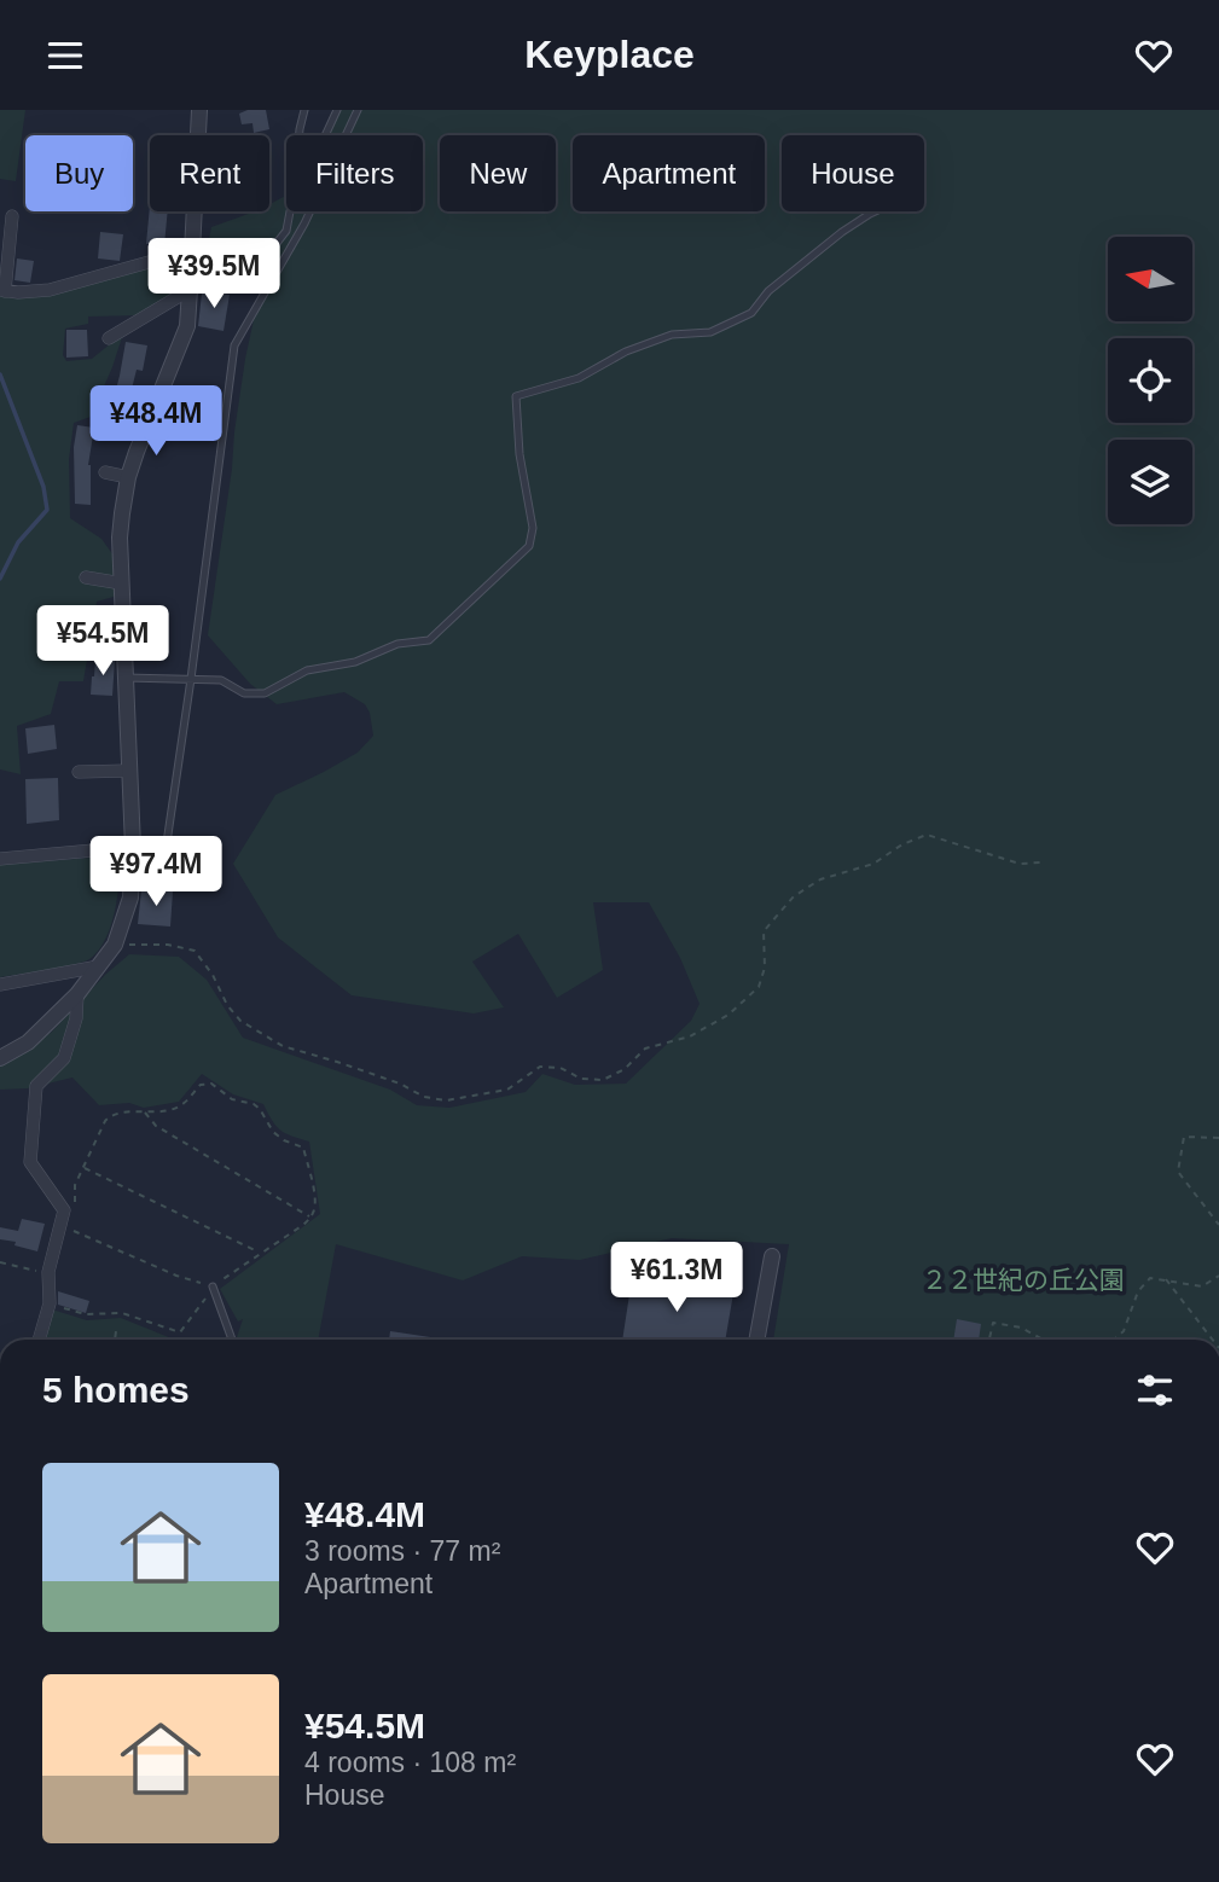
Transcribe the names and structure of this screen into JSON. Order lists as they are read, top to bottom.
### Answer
{
  "parks": ["２２世紀の丘公園"],
  "north": "left",
  "page": {
    "header": "Keyplace",
    "chip": [
      "Buy",
      "Rent",
      "Filters",
      "New",
      "Apartment",
      "House"
    ],
    "price": [
      "¥39.5M",
      "¥48.4M",
      "¥54.5M",
      "¥97.4M",
      "¥61.3M"
    ],
    "heading": "5 homes",
    "list": [
      {
        "name": "¥48.4M",
        "note": "3 rooms · 77 m² · Apartment"
      },
      {
        "name": "¥54.5M",
        "note": "4 rooms · 108 m² · House"
      }
    ]
  }
}
